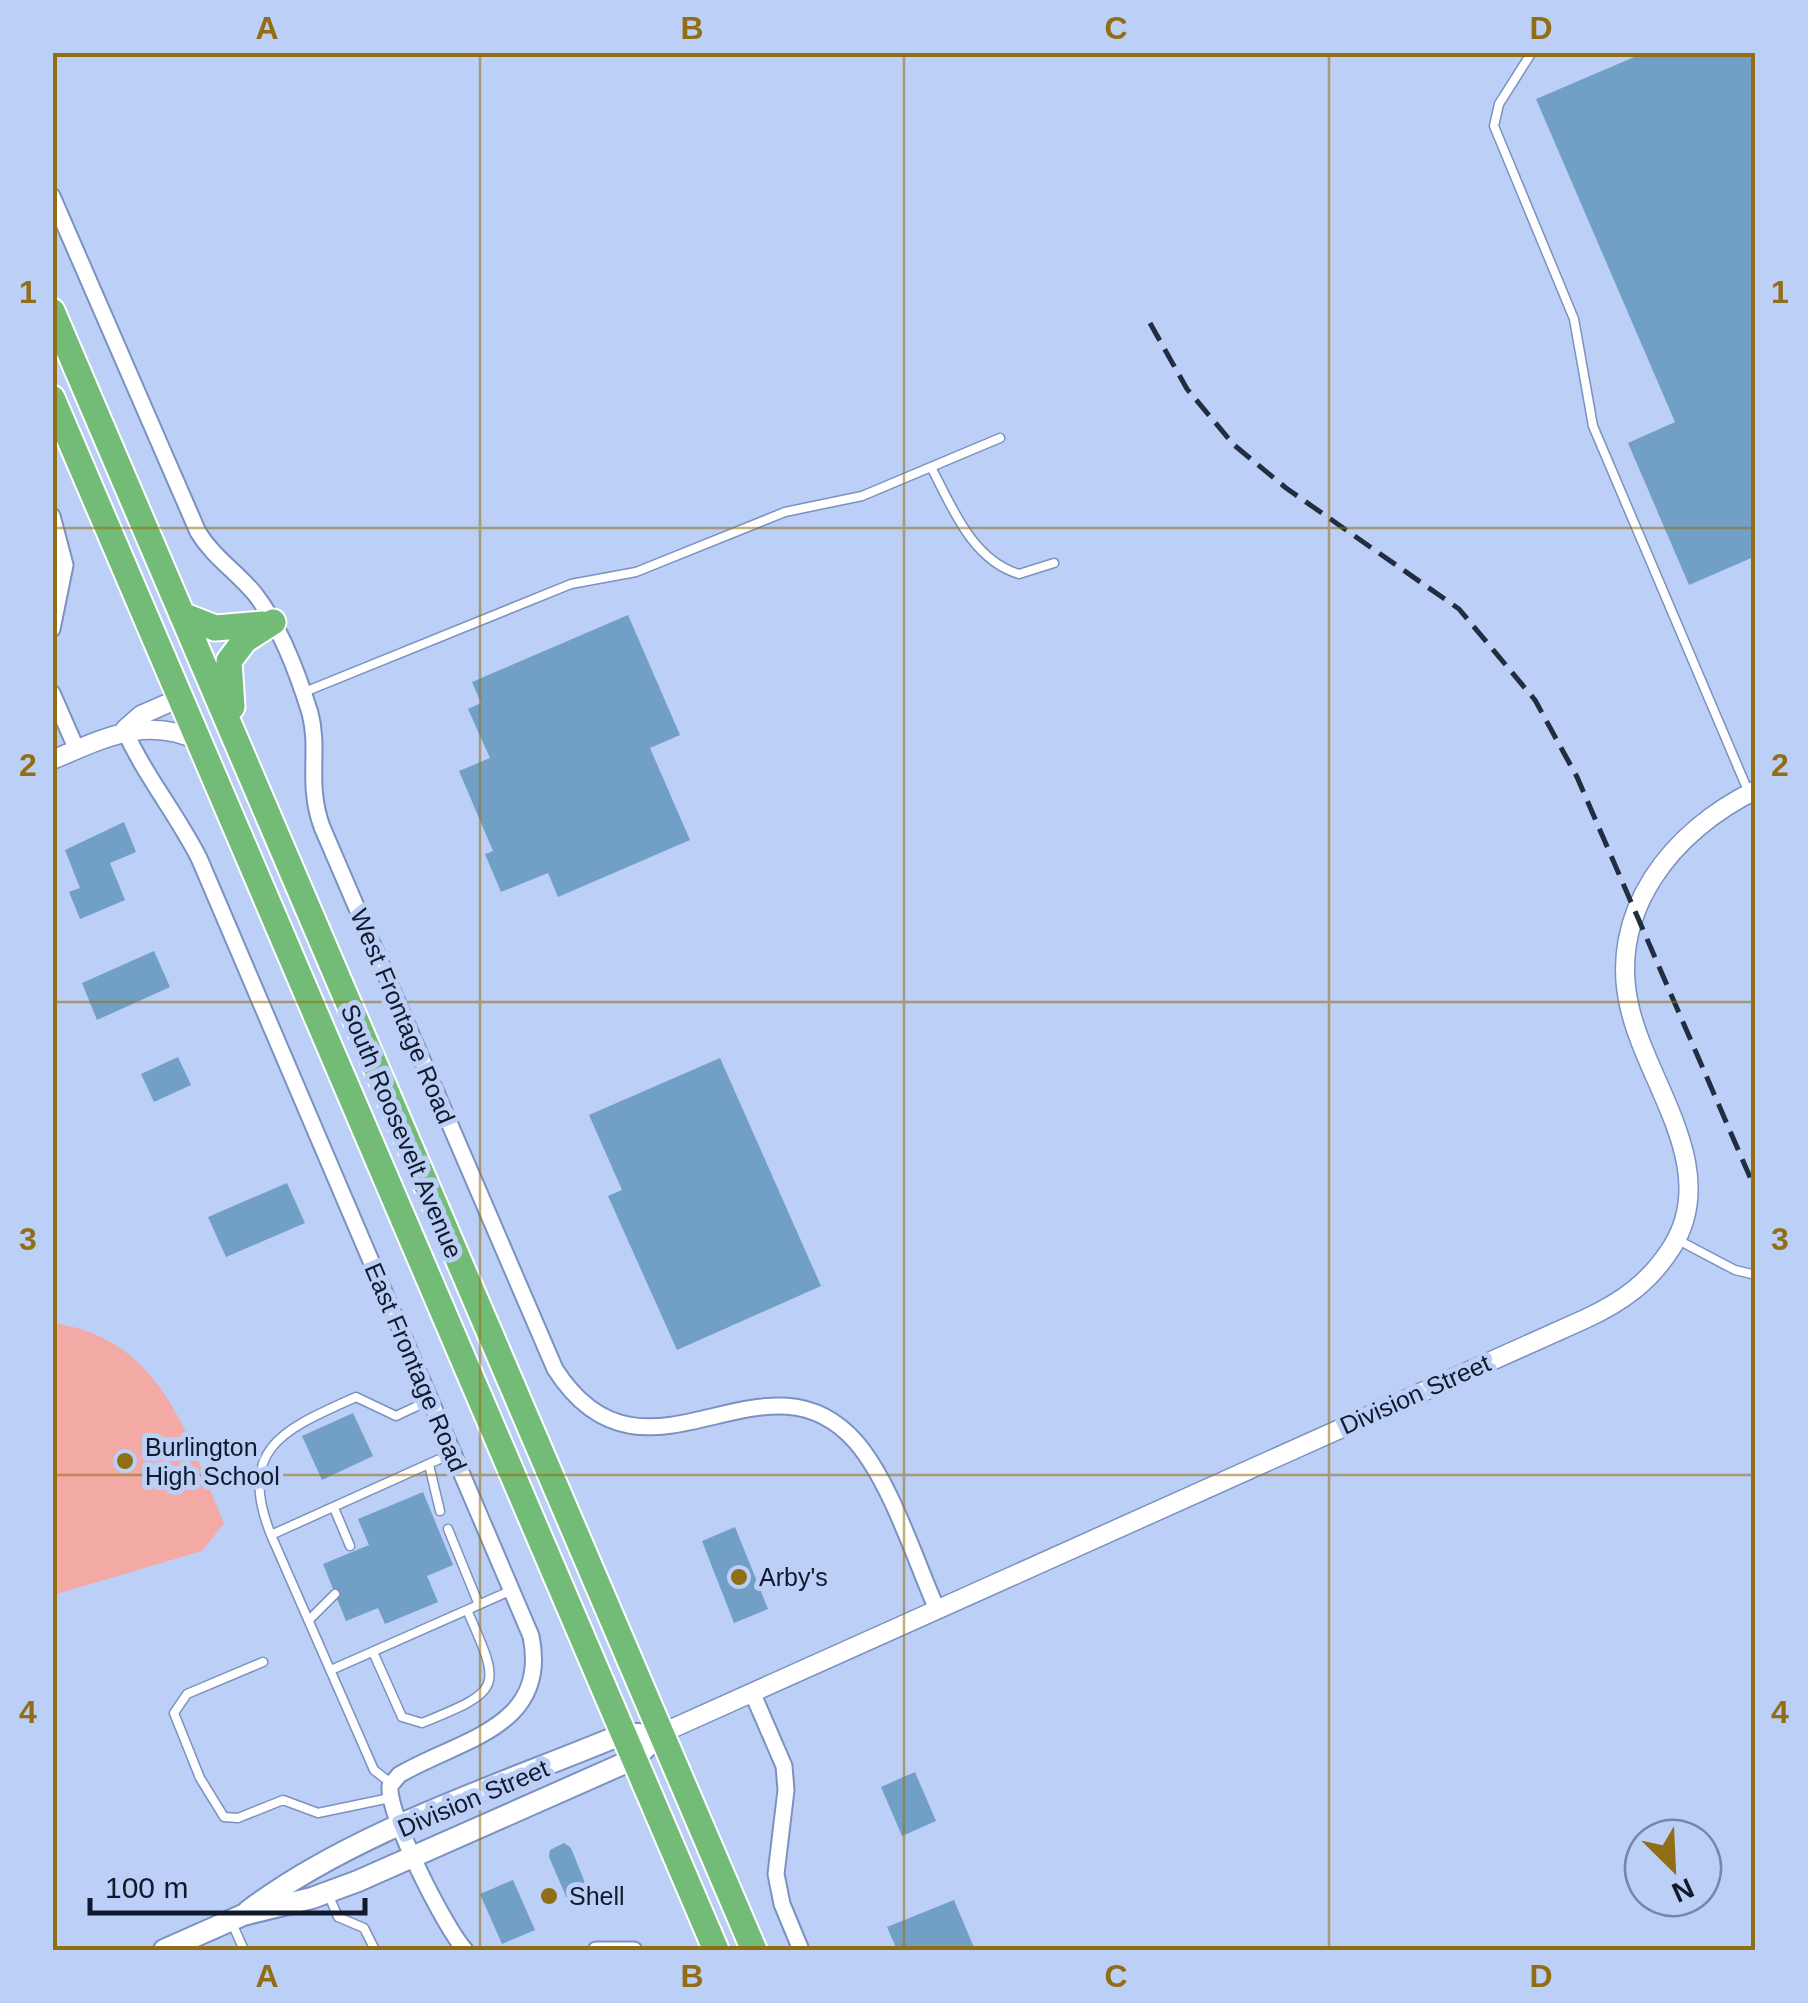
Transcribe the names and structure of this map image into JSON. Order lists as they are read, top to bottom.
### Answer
{
  "streets": {
    "highway": ["South Roosevelt Avenue"],
    "main road": ["Division Street"],
    "street": ["West Frontage Road", "East Frontage Road"]
  },
  "crossings": [
    ["West Frontage Road", "Division Street"],
    ["South Roosevelt Avenue", "Division Street"]
  ],
  "places": ["Burlington High School", "Arby's", "Shell"],
  "scale_bar": "100 m",
  "north": "bottom right",
  "grid": {
    "columns": [
      "A",
      "B",
      "C",
      "D"
    ],
    "rows": [
      "1",
      "2",
      "3",
      "4"
    ]
  }
}
